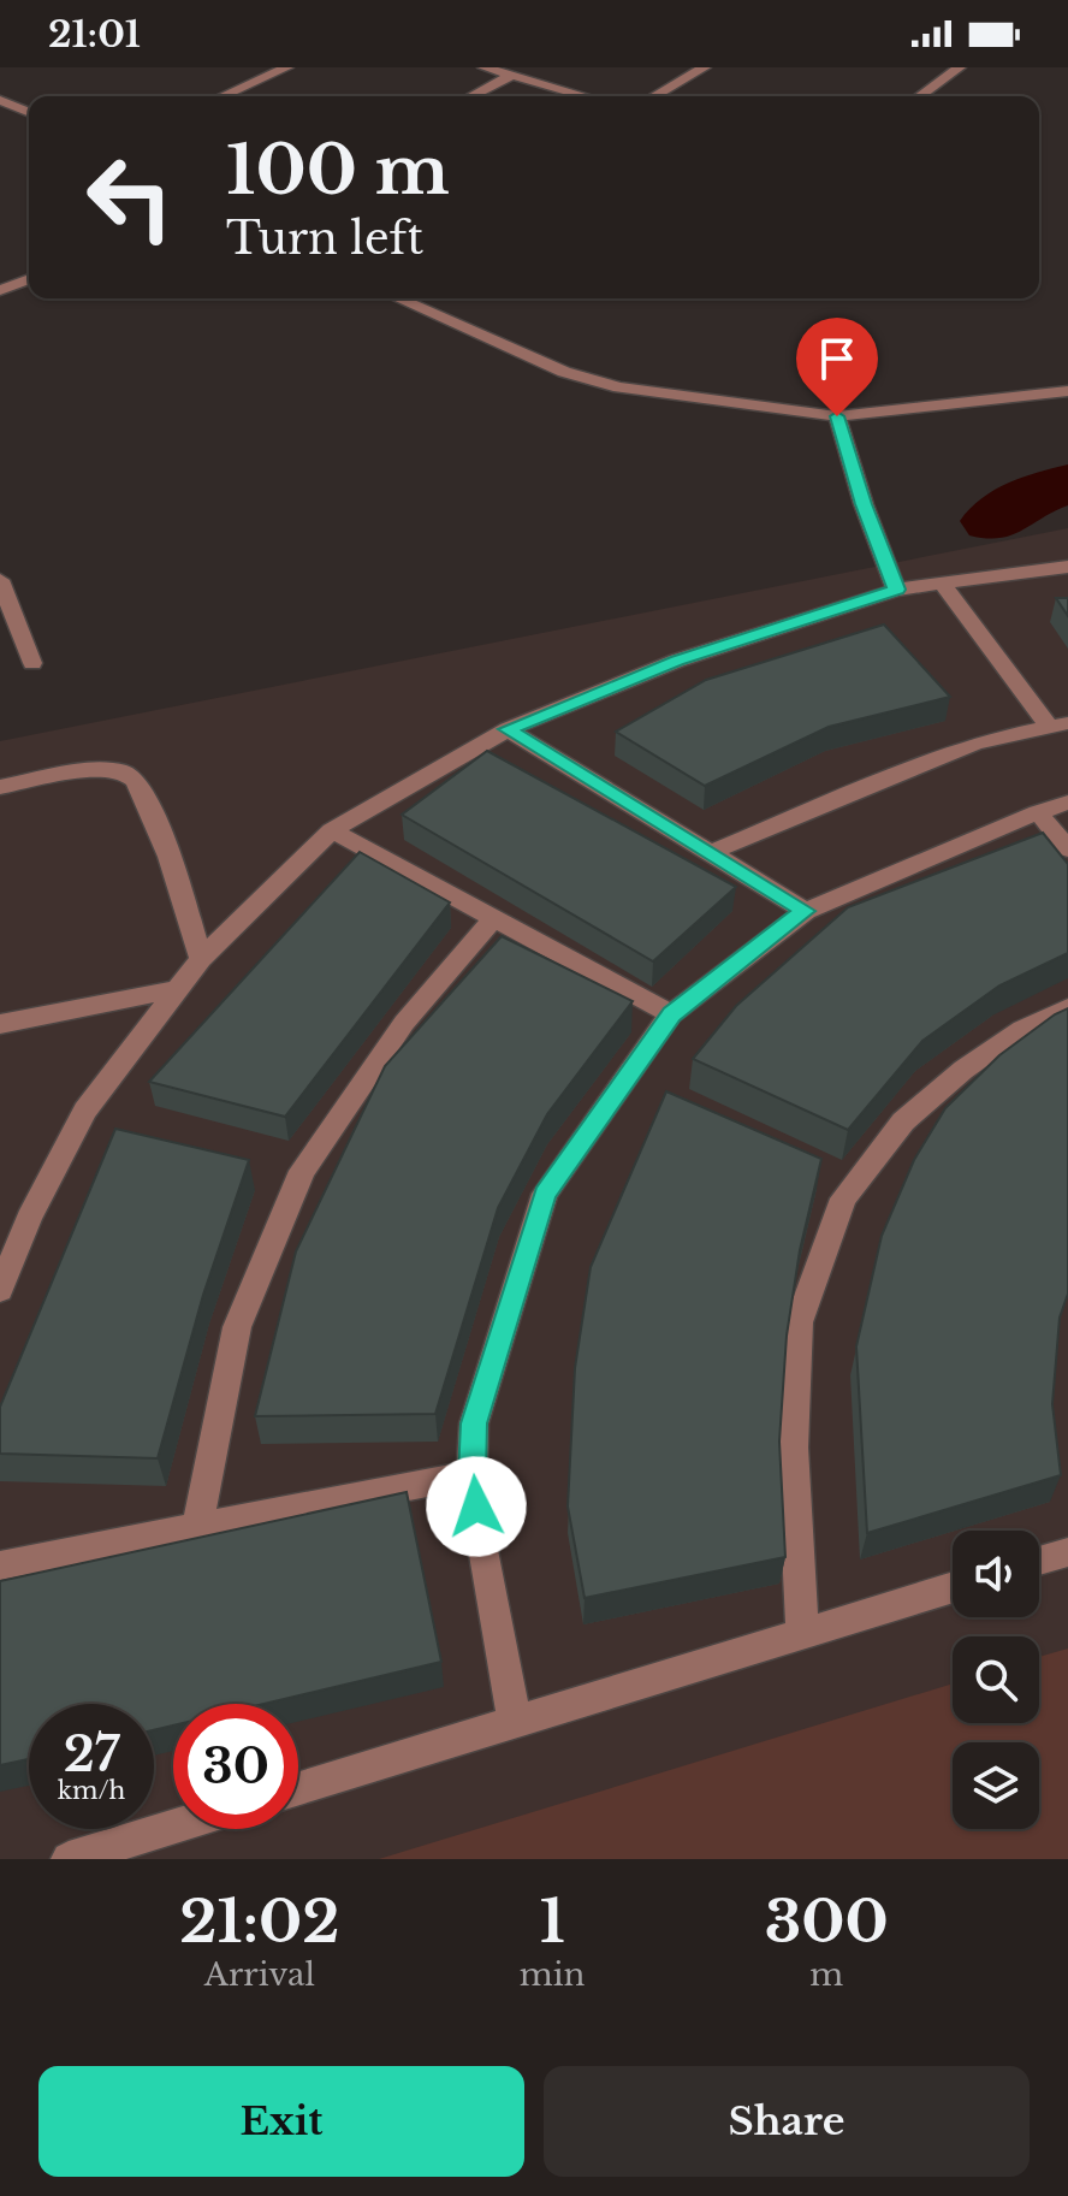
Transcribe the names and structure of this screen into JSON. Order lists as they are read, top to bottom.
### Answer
{
  "page": {
    "status": "21:01",
    "turn": ["100 m", "Turn left"],
    "speed": "27 km/h",
    "limit": "30",
    "eta": [
      "21:02",
      "Arrival",
      "1",
      "min",
      "300",
      "m"
    ],
    "buttons": ["Exit", "Share"]
  }
}
